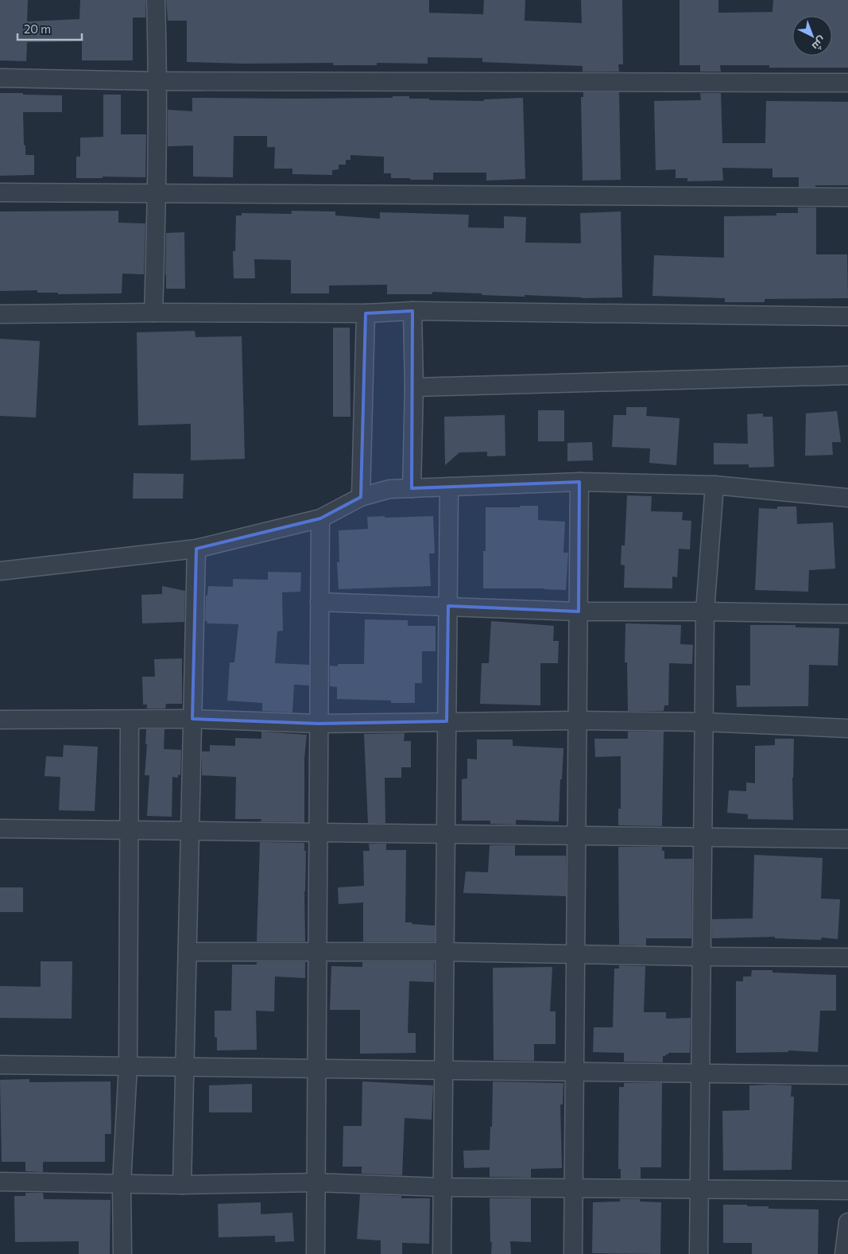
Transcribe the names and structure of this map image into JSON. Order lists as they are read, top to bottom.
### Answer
{
  "scale_bar": "20 m",
  "north": "bottom right"
}
